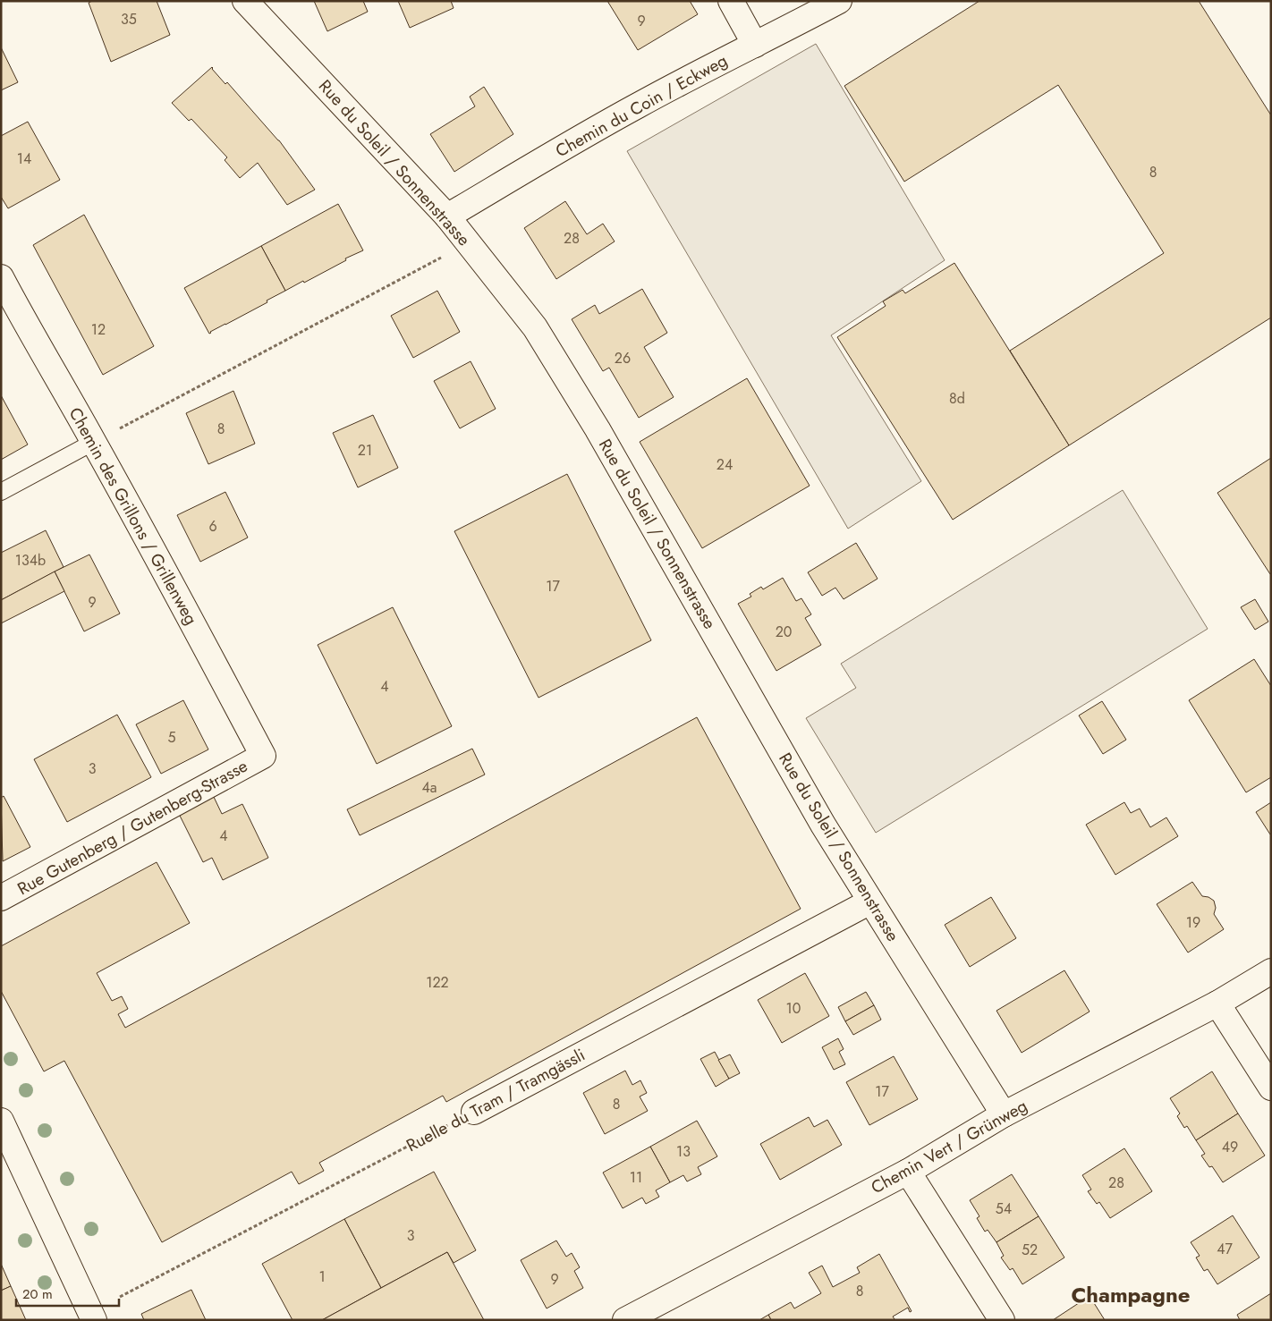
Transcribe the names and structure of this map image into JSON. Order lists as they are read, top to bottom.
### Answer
{
  "streets": {
    "street": [
      "Chemin du Coin / Eckweg",
      "Rue du Soleil / Sonnenstrasse",
      "Chemin des Grillons / Grillenweg",
      "Rue Gutenberg / Gutenberg-Strasse",
      "Ruelle du Tram / Tramgässli",
      "Chemin Vert / Grünweg"
    ]
  },
  "crossings": [
    ["Chemin du Coin / Eckweg", "Rue du Soleil / Sonnenstrasse"],
    ["Rue du Soleil / Sonnenstrasse", "Ruelle du Tram / Tramgässli"],
    ["Rue du Soleil / Sonnenstrasse", "Chemin Vert / Grünweg"],
    ["Chemin des Grillons / Grillenweg", "Rue Gutenberg / Gutenberg-Strasse"]
  ],
  "districts": ["Champagne"],
  "house_numbers": [
    "35",
    "9",
    "14",
    "8",
    "28",
    "12",
    "26",
    "8d",
    "8",
    "21",
    "24",
    "6",
    "134b",
    "17",
    "9",
    "20",
    "4",
    "5",
    "3",
    "4a",
    "4",
    "19",
    "122",
    "10",
    "17",
    "8",
    "49",
    "13",
    "11",
    "28",
    "54",
    "3",
    "47",
    "52",
    "1",
    "9",
    "8"
  ],
  "scale_bar": "20 m"
}
